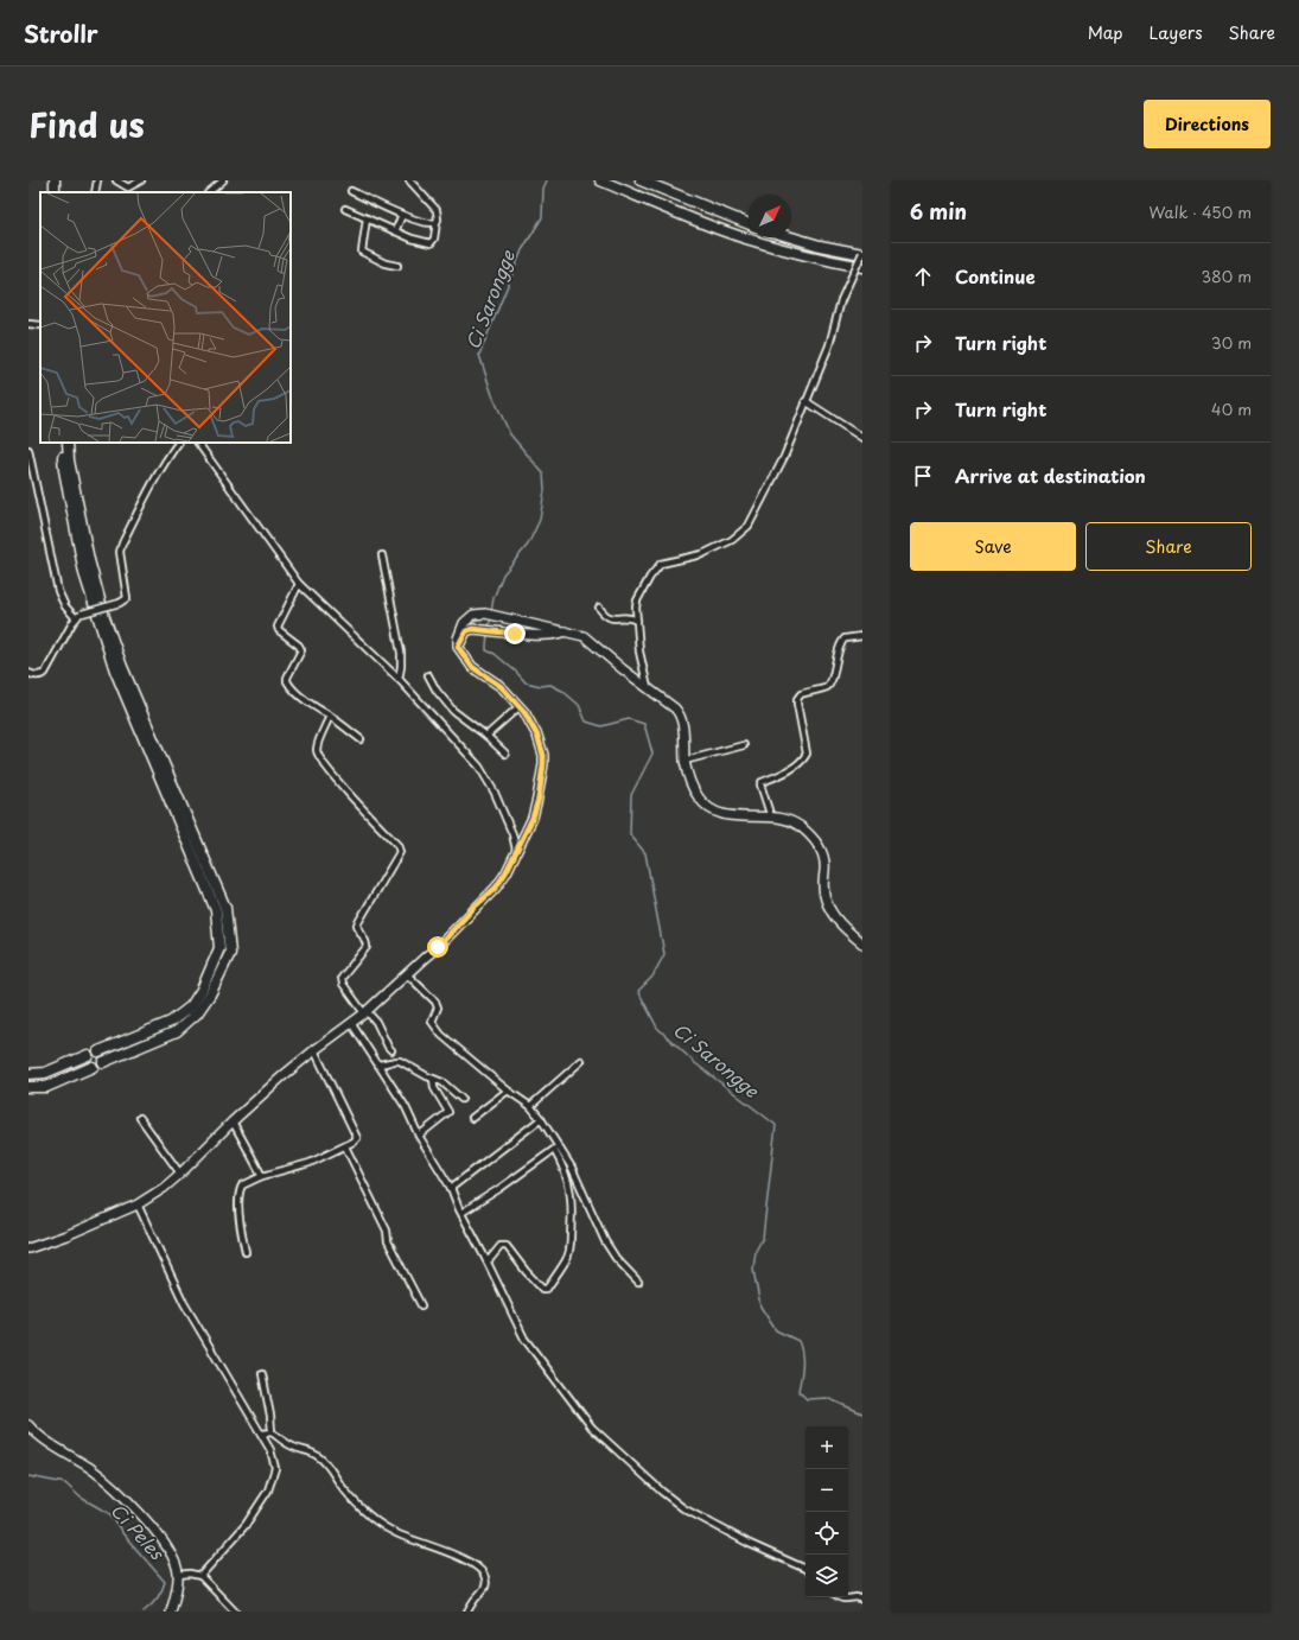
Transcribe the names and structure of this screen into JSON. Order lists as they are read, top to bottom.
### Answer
{
  "water": ["Ci Sarongge", "Ci Peles"],
  "north": "top right",
  "page": {
    "header": "Strollr",
    "nav": ["Map", "Layers", "Share"],
    "title": "Find us",
    "buttons": [
      "Directions",
      ["Save", "Share"]
    ],
    "heading": ["6 min", "Walk · 450 m"],
    "list": [
      ["Continue", "380 m"],
      ["Turn right", "30 m"],
      ["Turn right", "40 m"],
      "Arrive at destination"
    ],
    "map_buttons": ["+", "−"]
  }
}
